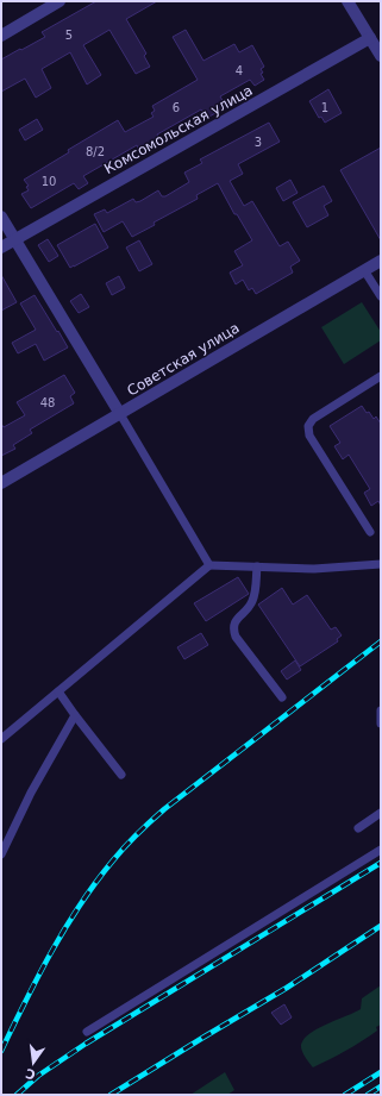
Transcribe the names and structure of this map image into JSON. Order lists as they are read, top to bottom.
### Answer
{
  "streets": {
    "street": ["Комсомольская улица", "Советская улица"]
  },
  "house_numbers": [
    "5",
    "4",
    "6",
    "1",
    "3",
    "8/2",
    "10",
    "48"
  ],
  "north": "bottom"
}
